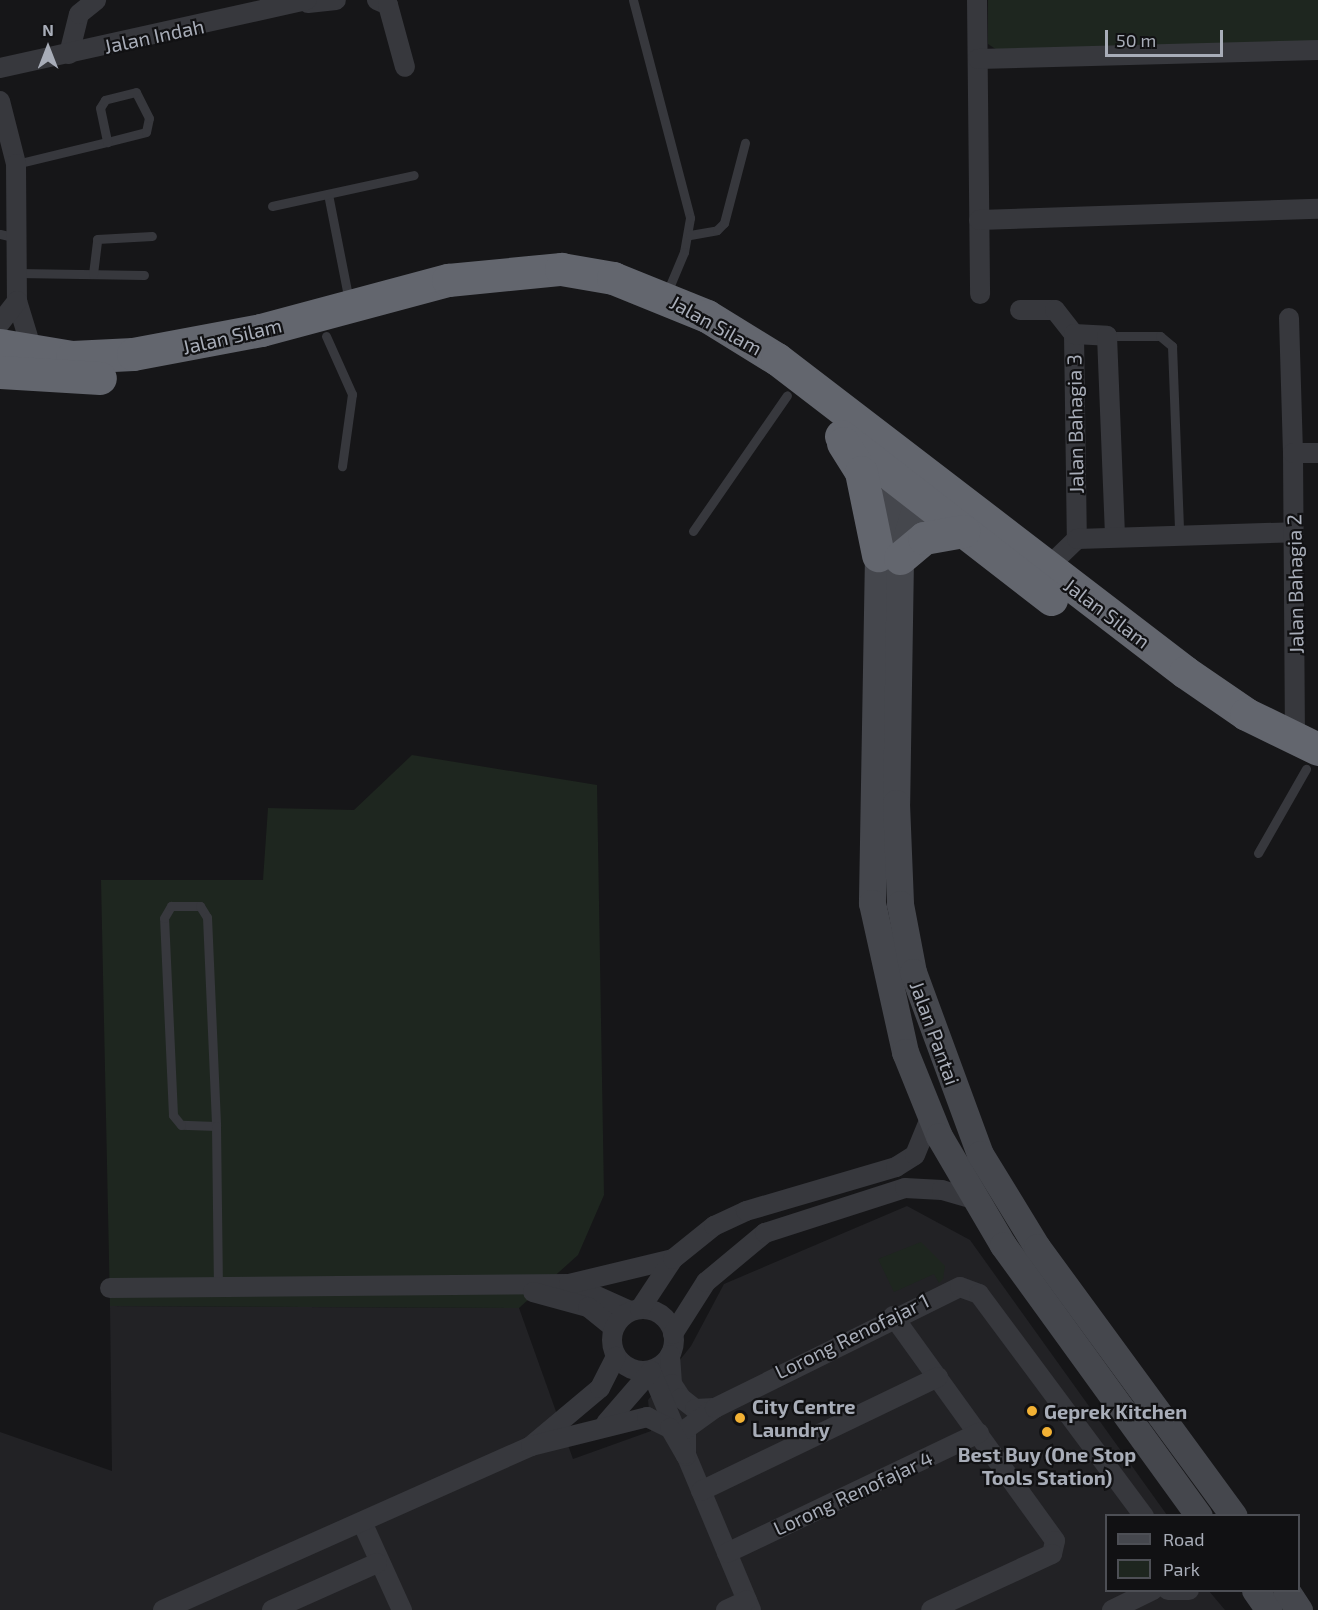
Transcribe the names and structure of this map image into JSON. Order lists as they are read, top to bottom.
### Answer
{
  "streets": {
    "highway": ["Jalan Silam"],
    "street": [
      "Jalan Indah",
      "Jalan Bahagia 3",
      "Jalan Bahagia 2",
      "Jalan Pantai",
      "Lorong Renofajar 1",
      "Lorong Renofajar 4"
    ]
  },
  "crossings": [
    ["Jalan Silam", "Jalan Bahagia 2"],
    ["Jalan Silam", "Jalan Pantai"]
  ],
  "places": ["Geprek Kitchen", "City Centre Laundry", "Best Buy (One Stop Tools Station)"],
  "legend": ["Road", "Park"],
  "scale_bar": "50 m",
  "north": "top"
}
